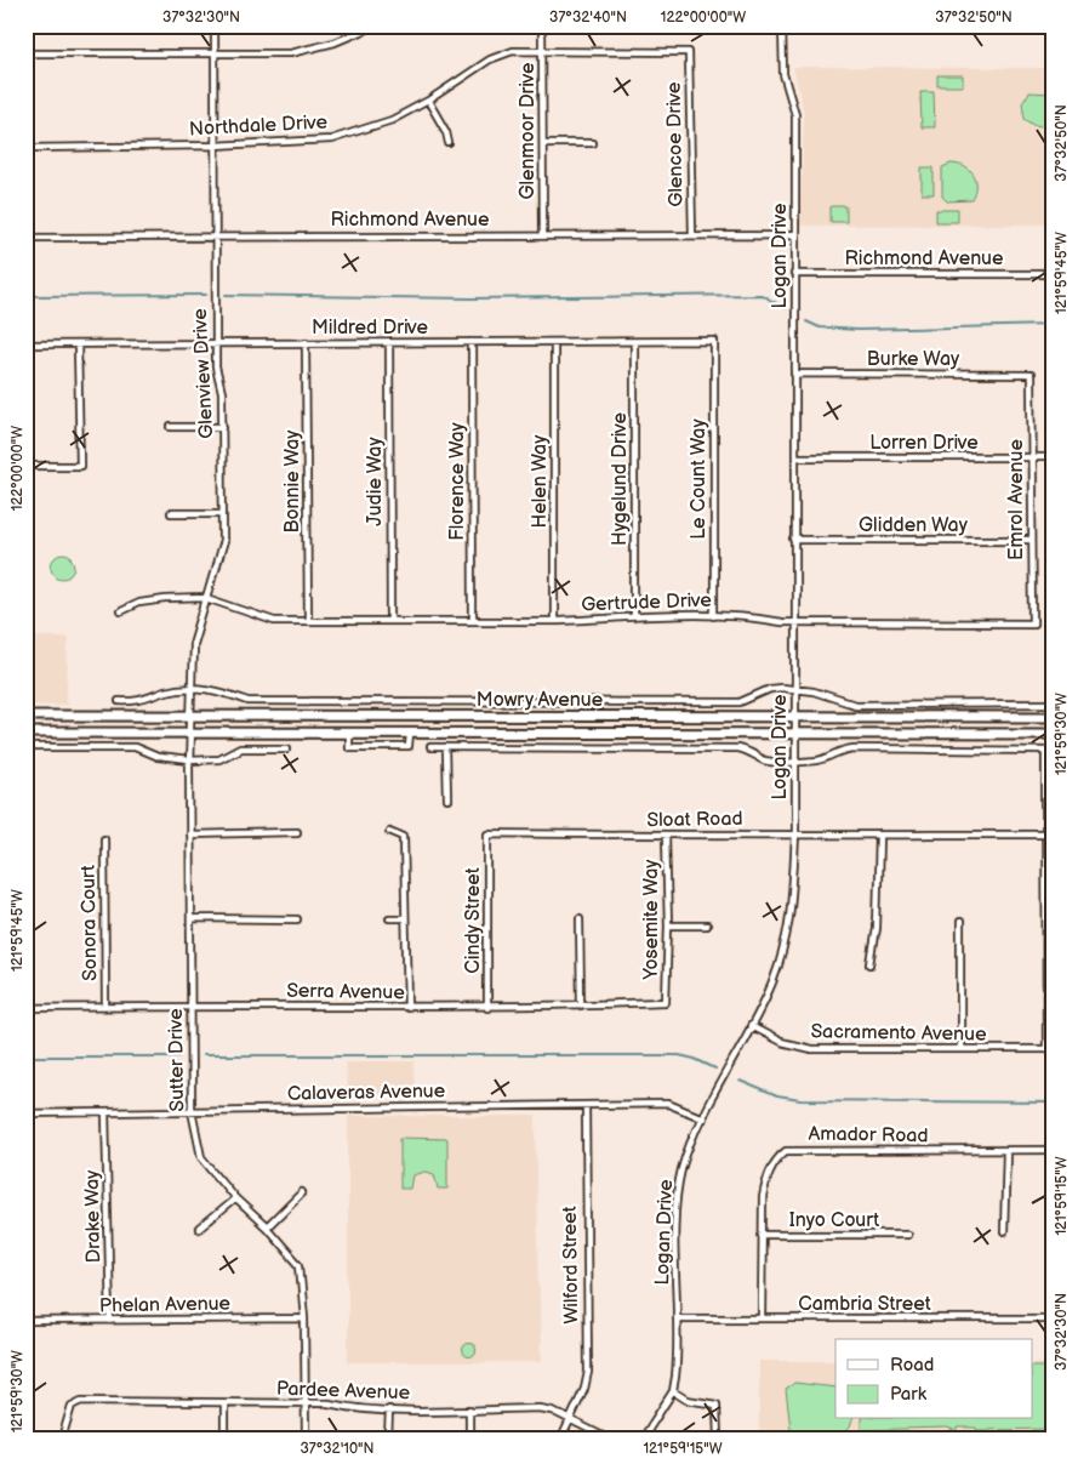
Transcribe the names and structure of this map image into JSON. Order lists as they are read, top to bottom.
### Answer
{
  "streets": {
    "main road": ["Mowry Avenue"],
    "street": [
      "Northdale Drive",
      "Glenmoor Drive",
      "Glencoe Drive",
      "Richmond Avenue",
      "Logan Drive",
      "Mildred Drive",
      "Burke Way",
      "Glenview Drive",
      "Lorren Drive",
      "Hygelund Drive",
      "Le Count Way",
      "Bonnie Way",
      "Judie Way",
      "Florence Way",
      "Helen Way",
      "Emrol Avenue",
      "Glidden Way",
      "Gertrude Drive",
      "Sloat Road",
      "Yosemite Way",
      "Cindy Street",
      "Sonora Court",
      "Serra Avenue",
      "Sacramento Avenue",
      "Sutter Drive",
      "Calaveras Avenue",
      "Amador Road",
      "Drake Way",
      "Inyo Court",
      "Wilford Street",
      "Cambria Street",
      "Phelan Avenue",
      "Pardee Avenue"
    ]
  },
  "crossings": [
    ["Northdale Drive", "Glenmoor Drive"],
    ["Northdale Drive", "Glencoe Drive"],
    ["Northdale Drive", "Glenview Drive"],
    ["Glenmoor Drive", "Richmond Avenue"],
    ["Glencoe Drive", "Richmond Avenue"],
    ["Richmond Avenue", "Logan Drive"],
    ["Richmond Avenue", "Glenview Drive"],
    ["Logan Drive", "Burke Way"],
    ["Logan Drive", "Lorren Drive"],
    ["Logan Drive", "Glidden Way"],
    ["Logan Drive", "Gertrude Drive"],
    ["Logan Drive", "Mowry Avenue"],
    ["Logan Drive", "Sloat Road"],
    ["Logan Drive", "Sacramento Avenue"],
    ["Logan Drive", "Calaveras Avenue"],
    ["Logan Drive", "Cambria Street"],
    ["Mildred Drive", "Glenview Drive"],
    ["Mildred Drive", "Hygelund Drive"],
    ["Mildred Drive", "Le Count Way"],
    ["Mildred Drive", "Bonnie Way"],
    ["Mildred Drive", "Judie Way"],
    ["Mildred Drive", "Florence Way"],
    ["Mildred Drive", "Helen Way"],
    ["Burke Way", "Emrol Avenue"],
    ["Glenview Drive", "Gertrude Drive"],
    ["Glenview Drive", "Mowry Avenue"],
    ["Glenview Drive", "Sutter Drive"],
    ["Lorren Drive", "Emrol Avenue"],
    ["Hygelund Drive", "Gertrude Drive"],
    ["Le Count Way", "Gertrude Drive"],
    ["Bonnie Way", "Gertrude Drive"],
    ["Judie Way", "Gertrude Drive"],
    ["Florence Way", "Gertrude Drive"],
    ["Helen Way", "Gertrude Drive"],
    ["Emrol Avenue", "Glidden Way"],
    ["Emrol Avenue", "Gertrude Drive"],
    ["Mowry Avenue", "Sutter Drive"],
    ["Sloat Road", "Yosemite Way"],
    ["Sloat Road", "Cindy Street"],
    ["Yosemite Way", "Serra Avenue"],
    ["Cindy Street", "Serra Avenue"],
    ["Sonora Court", "Serra Avenue"],
    ["Serra Avenue", "Sutter Drive"],
    ["Sutter Drive", "Calaveras Avenue"],
    ["Sutter Drive", "Phelan Avenue"],
    ["Sutter Drive", "Pardee Avenue"],
    ["Calaveras Avenue", "Drake Way"],
    ["Calaveras Avenue", "Wilford Street"],
    ["Amador Road", "Inyo Court"],
    ["Amador Road", "Cambria Street"],
    ["Drake Way", "Phelan Avenue"],
    ["Wilford Street", "Pardee Avenue"]
  ],
  "legend": ["Road", "Park"],
  "coordinates": [
    "37°32'30\"N",
    "37°32'40\"N",
    "122°00'00\"W",
    "37°32'50\"N",
    "121°59'45\"W",
    "121°59'30\"W",
    "121°59'15\"W",
    "37°32'10\"N"
  ]
}
